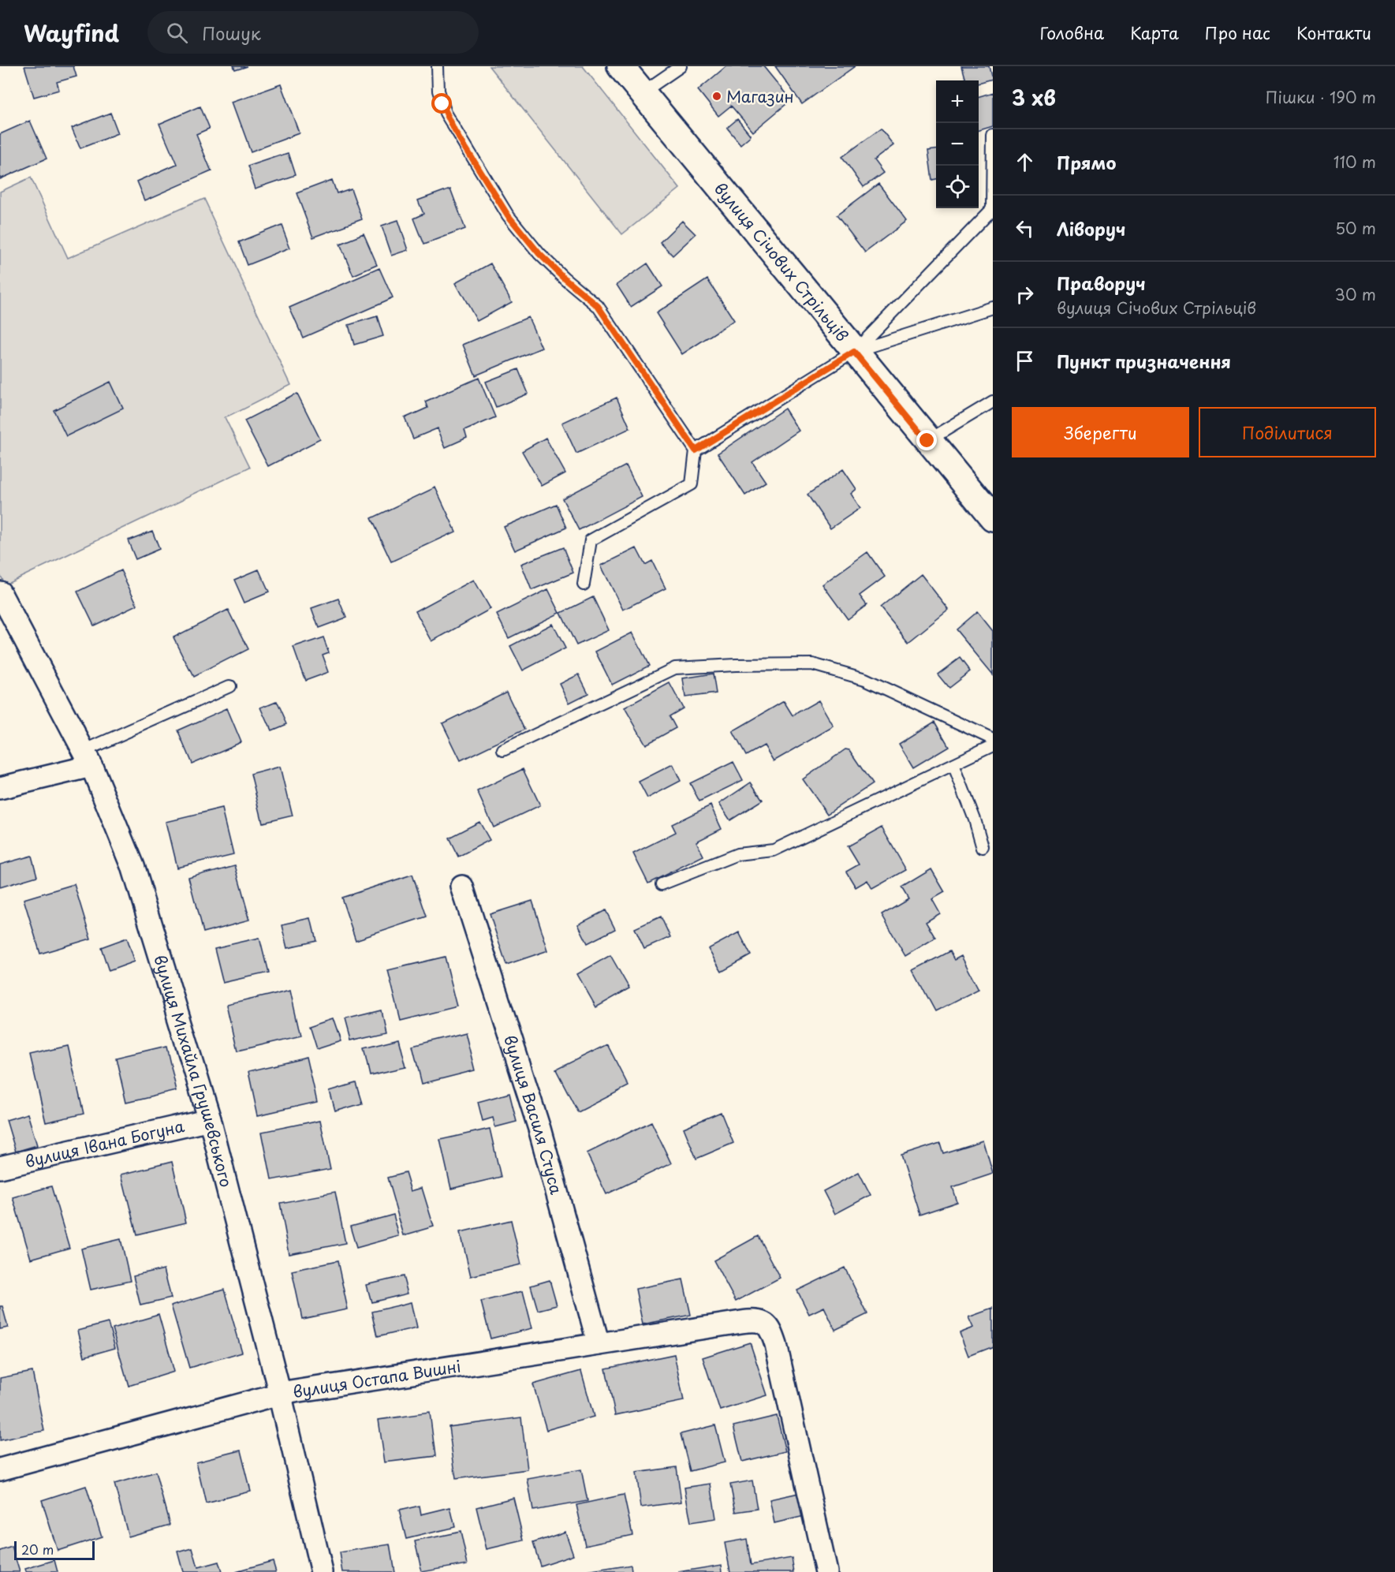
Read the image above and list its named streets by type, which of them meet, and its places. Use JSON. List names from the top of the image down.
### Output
{
  "streets": {
    "street": [
      "вулиця Січових Стрільців",
      "вулиця Михайла Грушевського",
      "вулиця Василя Стуса",
      "вулиця Івана Богуна",
      "вулиця Остапа Вишні"
    ]
  },
  "crossings": [
    ["вулиця Михайла Грушевського", "вулиця Івана Богуна"],
    ["вулиця Михайла Грушевського", "вулиця Остапа Вишні"],
    ["вулиця Василя Стуса", "вулиця Остапа Вишні"]
  ],
  "places": ["Магазин"],
  "scale_bar": "20 m",
  "page": {
    "header": "Wayfind",
    "search": "Пошук",
    "nav": [
      "Головна",
      "Карта",
      "Про нас",
      "Контакти"
    ],
    "heading": ["3 хв", "Пішки · 190 m"],
    "map_buttons": ["+", "−"],
    "list": [
      ["Прямо", "110 m"],
      ["Ліворуч", "50 m"],
      ["Праворуч", "вулиця Січових Стрільців", "30 m"],
      "Пункт призначення"
    ],
    "buttons": ["Зберегти", "Поділитися"],
    "scale": "20 m"
  }
}
